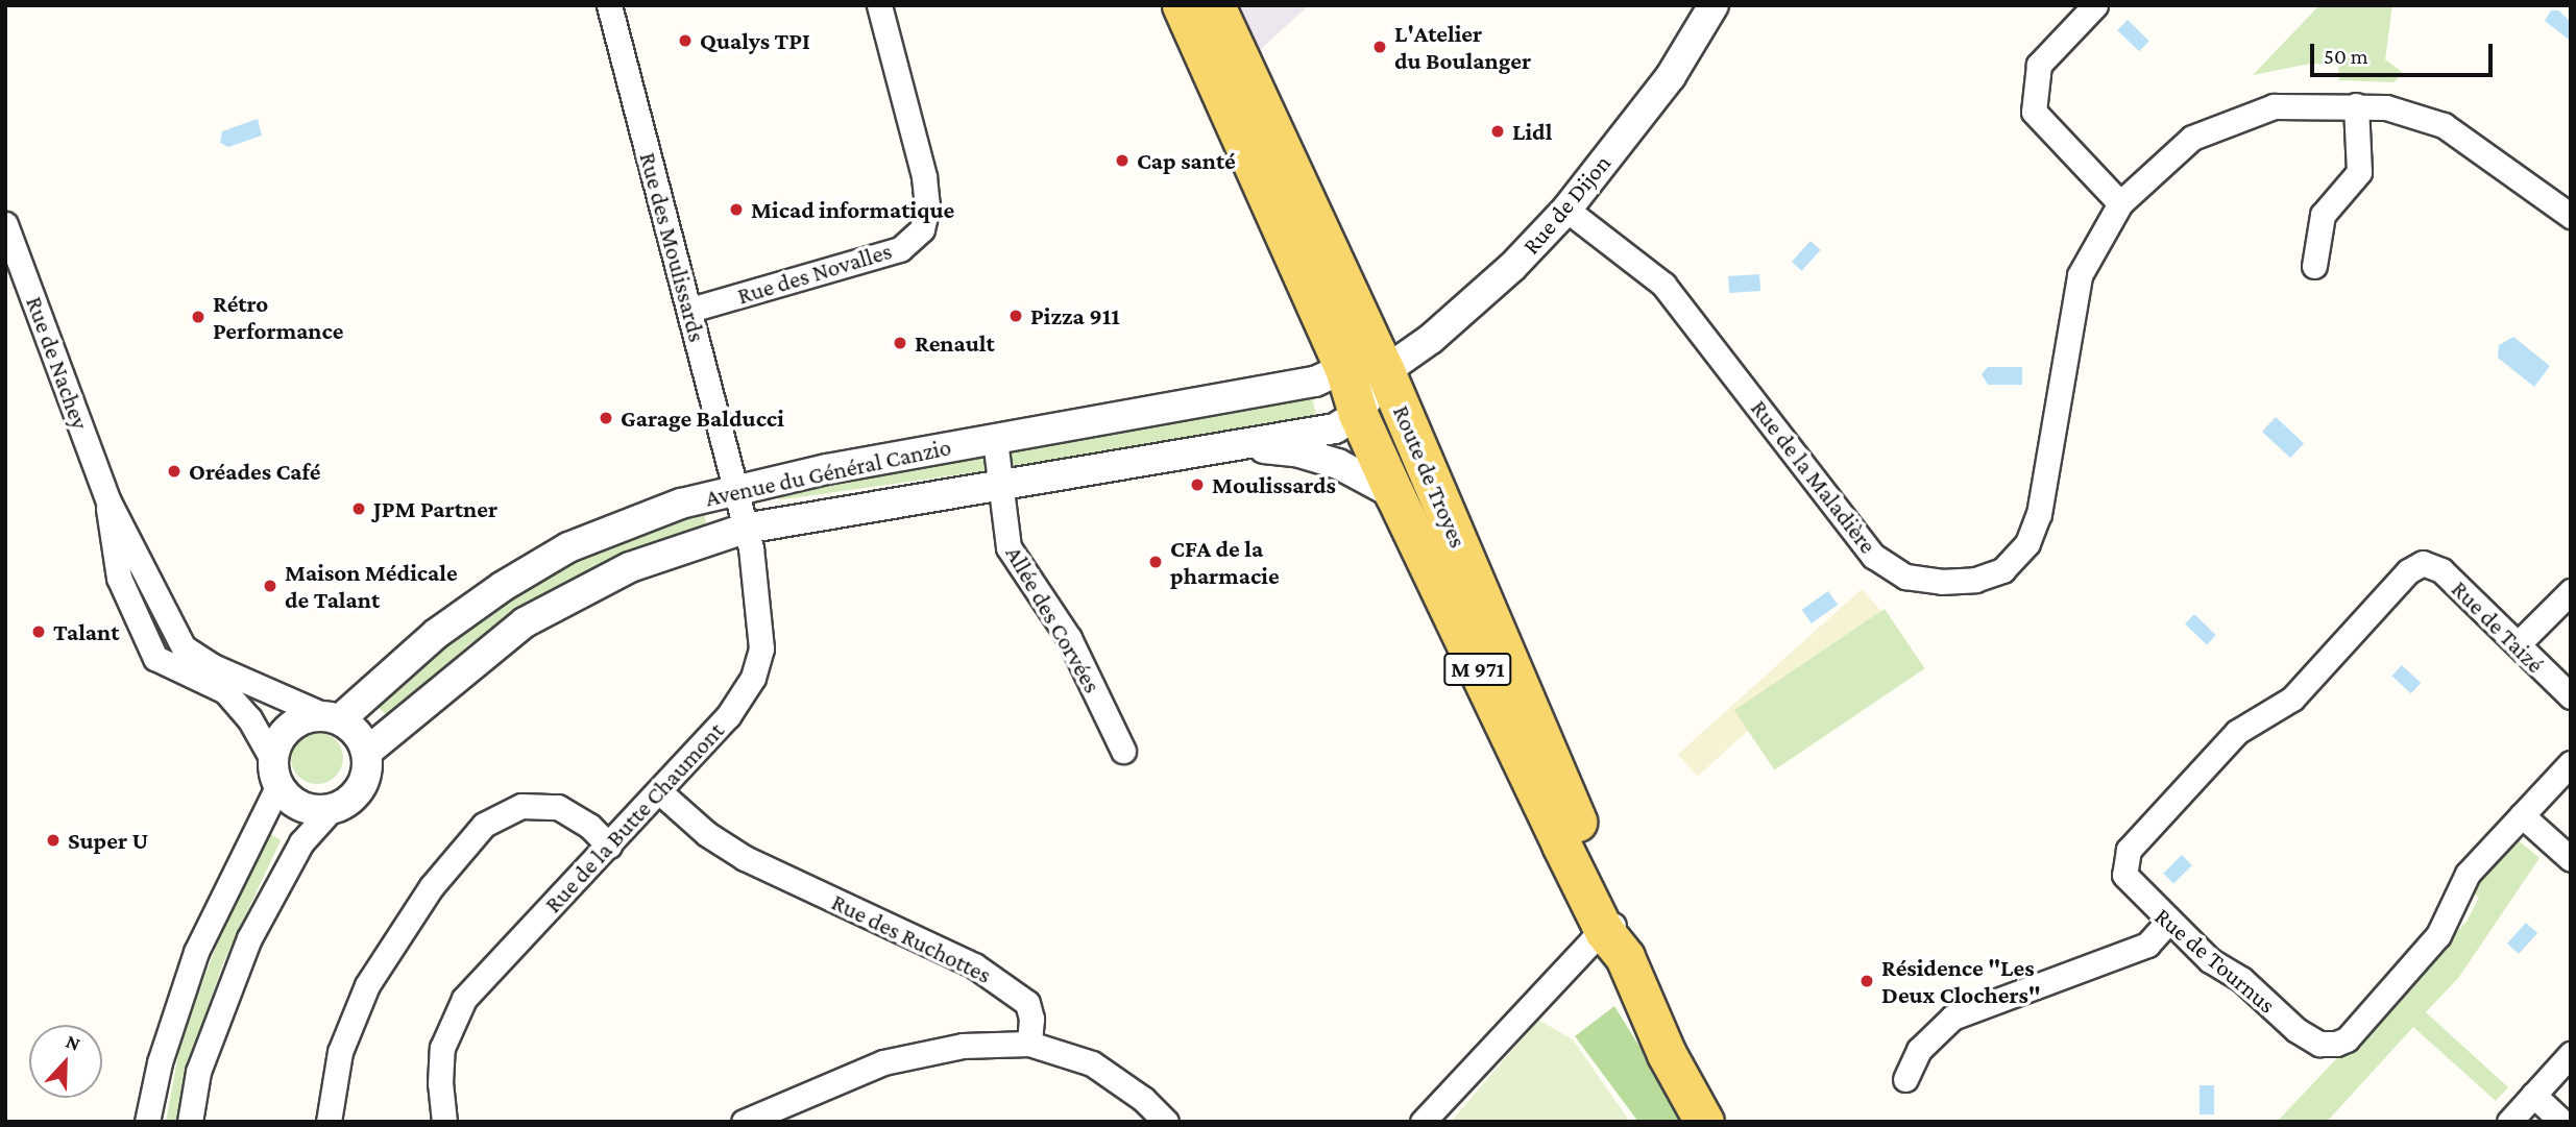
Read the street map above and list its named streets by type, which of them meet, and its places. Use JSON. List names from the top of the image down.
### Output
{
  "streets": {
    "main road": ["Route de Troyes", "M 971"],
    "street": [
      "Rue de Dijon",
      "Rue des Moulissards",
      "Rue des Novalles",
      "Rue de Nachey",
      "Avenue du Général Canzio",
      "Rue de la Maladière",
      "Allée des Corvées",
      "Rue de Taizé",
      "Rue de la Butte Chaumont",
      "Rue des Ruchottes",
      "Rue de Tournus"
    ]
  },
  "crossings": [
    ["Rue de Dijon", "Avenue du Général Canzio"],
    ["Rue de Dijon", "Route de Troyes"],
    ["Rue de Dijon", "Rue de la Maladière"],
    ["Rue de Dijon", "M 971"],
    ["Rue des Moulissards", "Rue des Novalles"],
    ["Rue des Moulissards", "Avenue du Général Canzio"],
    ["Rue des Moulissards", "Rue de la Butte Chaumont"],
    ["Rue de Nachey", "Avenue du Général Canzio"],
    ["Avenue du Général Canzio", "Route de Troyes"],
    ["Avenue du Général Canzio", "Allée des Corvées"],
    ["Avenue du Général Canzio", "M 971"],
    ["Avenue du Général Canzio", "Rue de la Butte Chaumont"],
    ["Route de Troyes", "M 971"],
    ["Rue de Taizé", "Rue de Tournus"],
    ["Rue de la Butte Chaumont", "Rue des Ruchottes"]
  ],
  "places": [
    "Qualys TPI",
    "L'Atelier du Boulanger",
    "Lidl",
    "Cap santé",
    "Micad informatique",
    "Pizza 911",
    "Rétro Performance",
    "Renault",
    "Garage Balducci",
    "Oréades Café",
    "Moulissards",
    "JPM Partner",
    "CFA de la pharmacie",
    "Maison Médicale de Talant",
    "Talant",
    "Super U",
    "Résidence \"Les Deux Clochers\""
  ],
  "scale_bar": "50 m",
  "north": "top"
}
